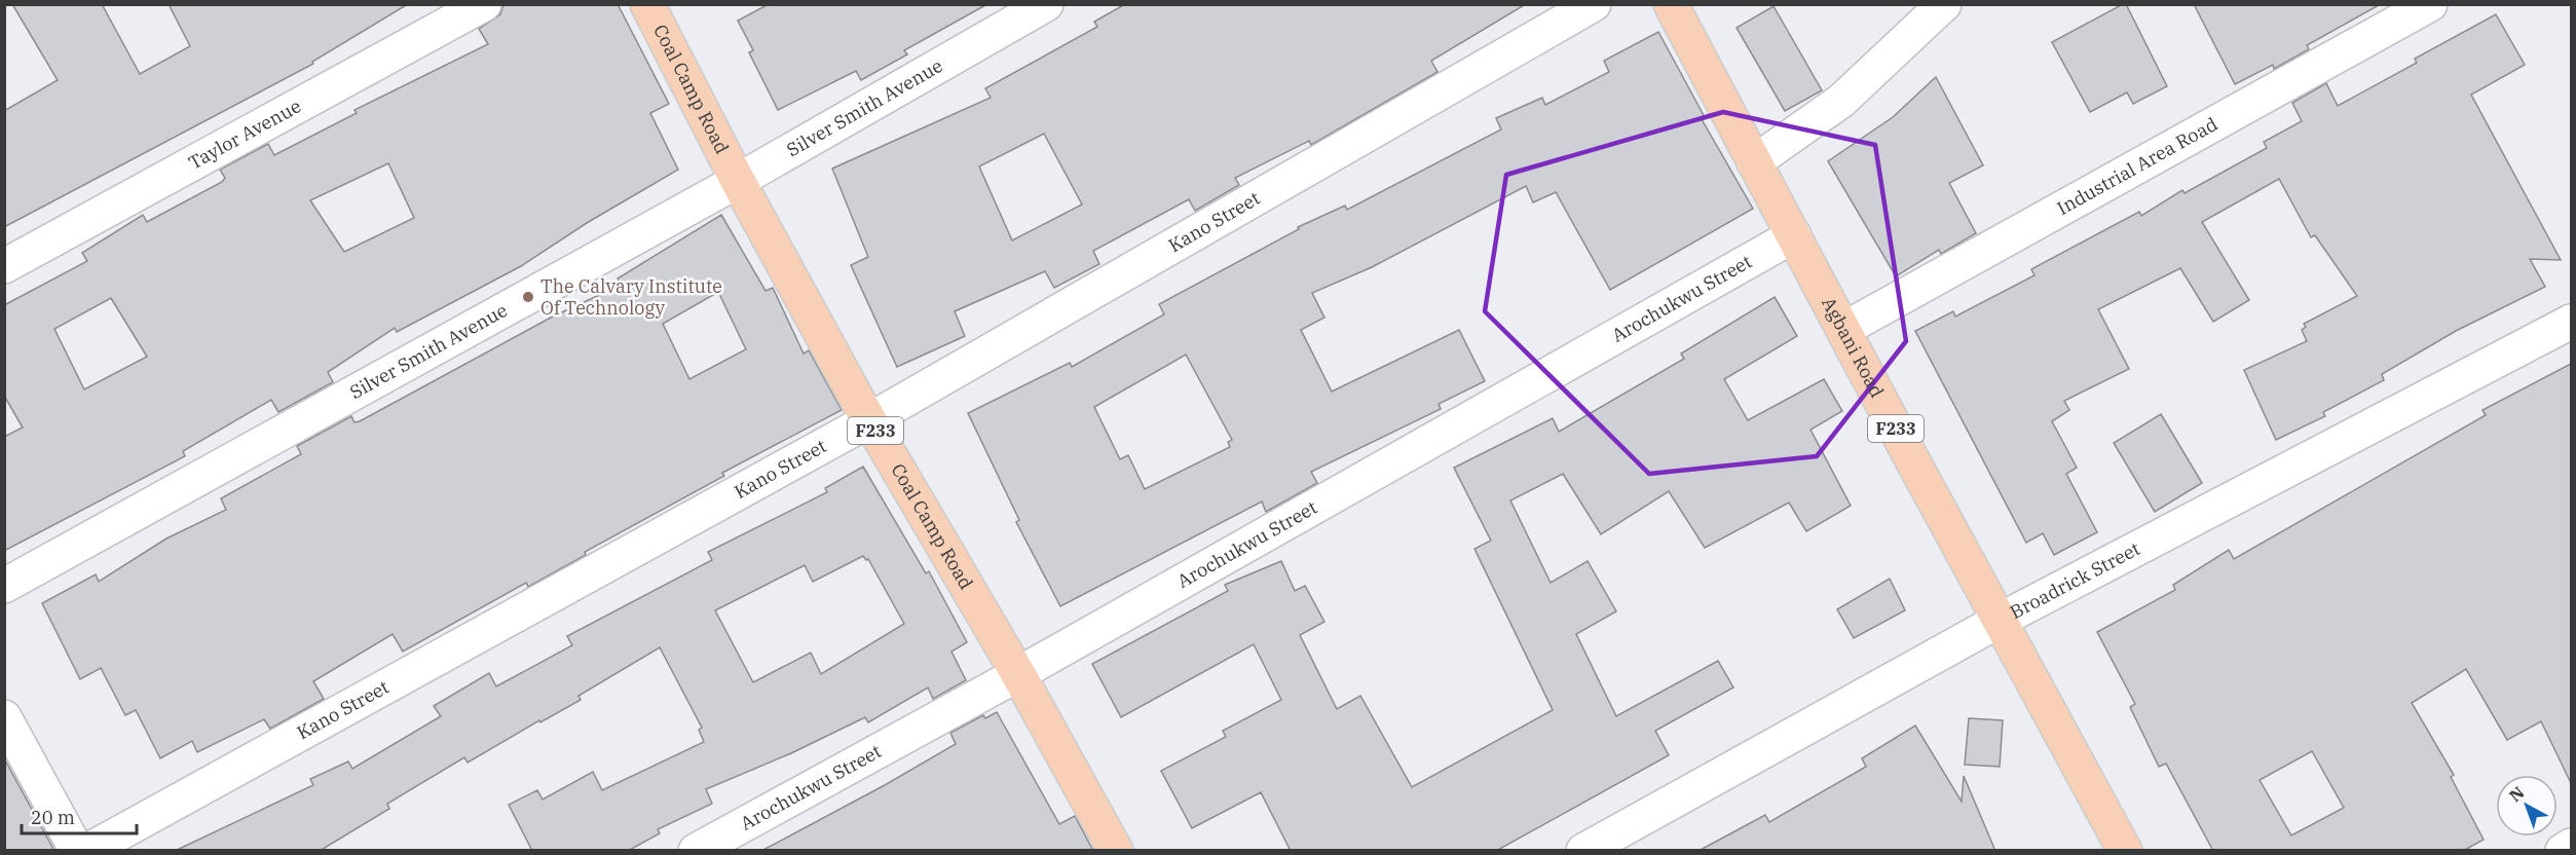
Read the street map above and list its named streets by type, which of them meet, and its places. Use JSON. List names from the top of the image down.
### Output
{
  "streets": {
    "main road": ["Coal Camp Road", "Agbani Road", "F233"],
    "street": [
      "Silver Smith Avenue",
      "Taylor Avenue",
      "Industrial Area Road",
      "Kano Street",
      "Arochukwu Street",
      "Broadrick Street"
    ]
  },
  "crossings": [
    ["Coal Camp Road", "Silver Smith Avenue"],
    ["Coal Camp Road", "Kano Street"],
    ["Coal Camp Road", "Arochukwu Street"],
    ["Industrial Area Road", "Agbani Road"],
    ["Arochukwu Street", "Agbani Road"],
    ["Agbani Road", "Broadrick Street"]
  ],
  "places": ["The Calvary Institute Of Technology"],
  "scale_bar": "20 m",
  "north": "top left"
}
